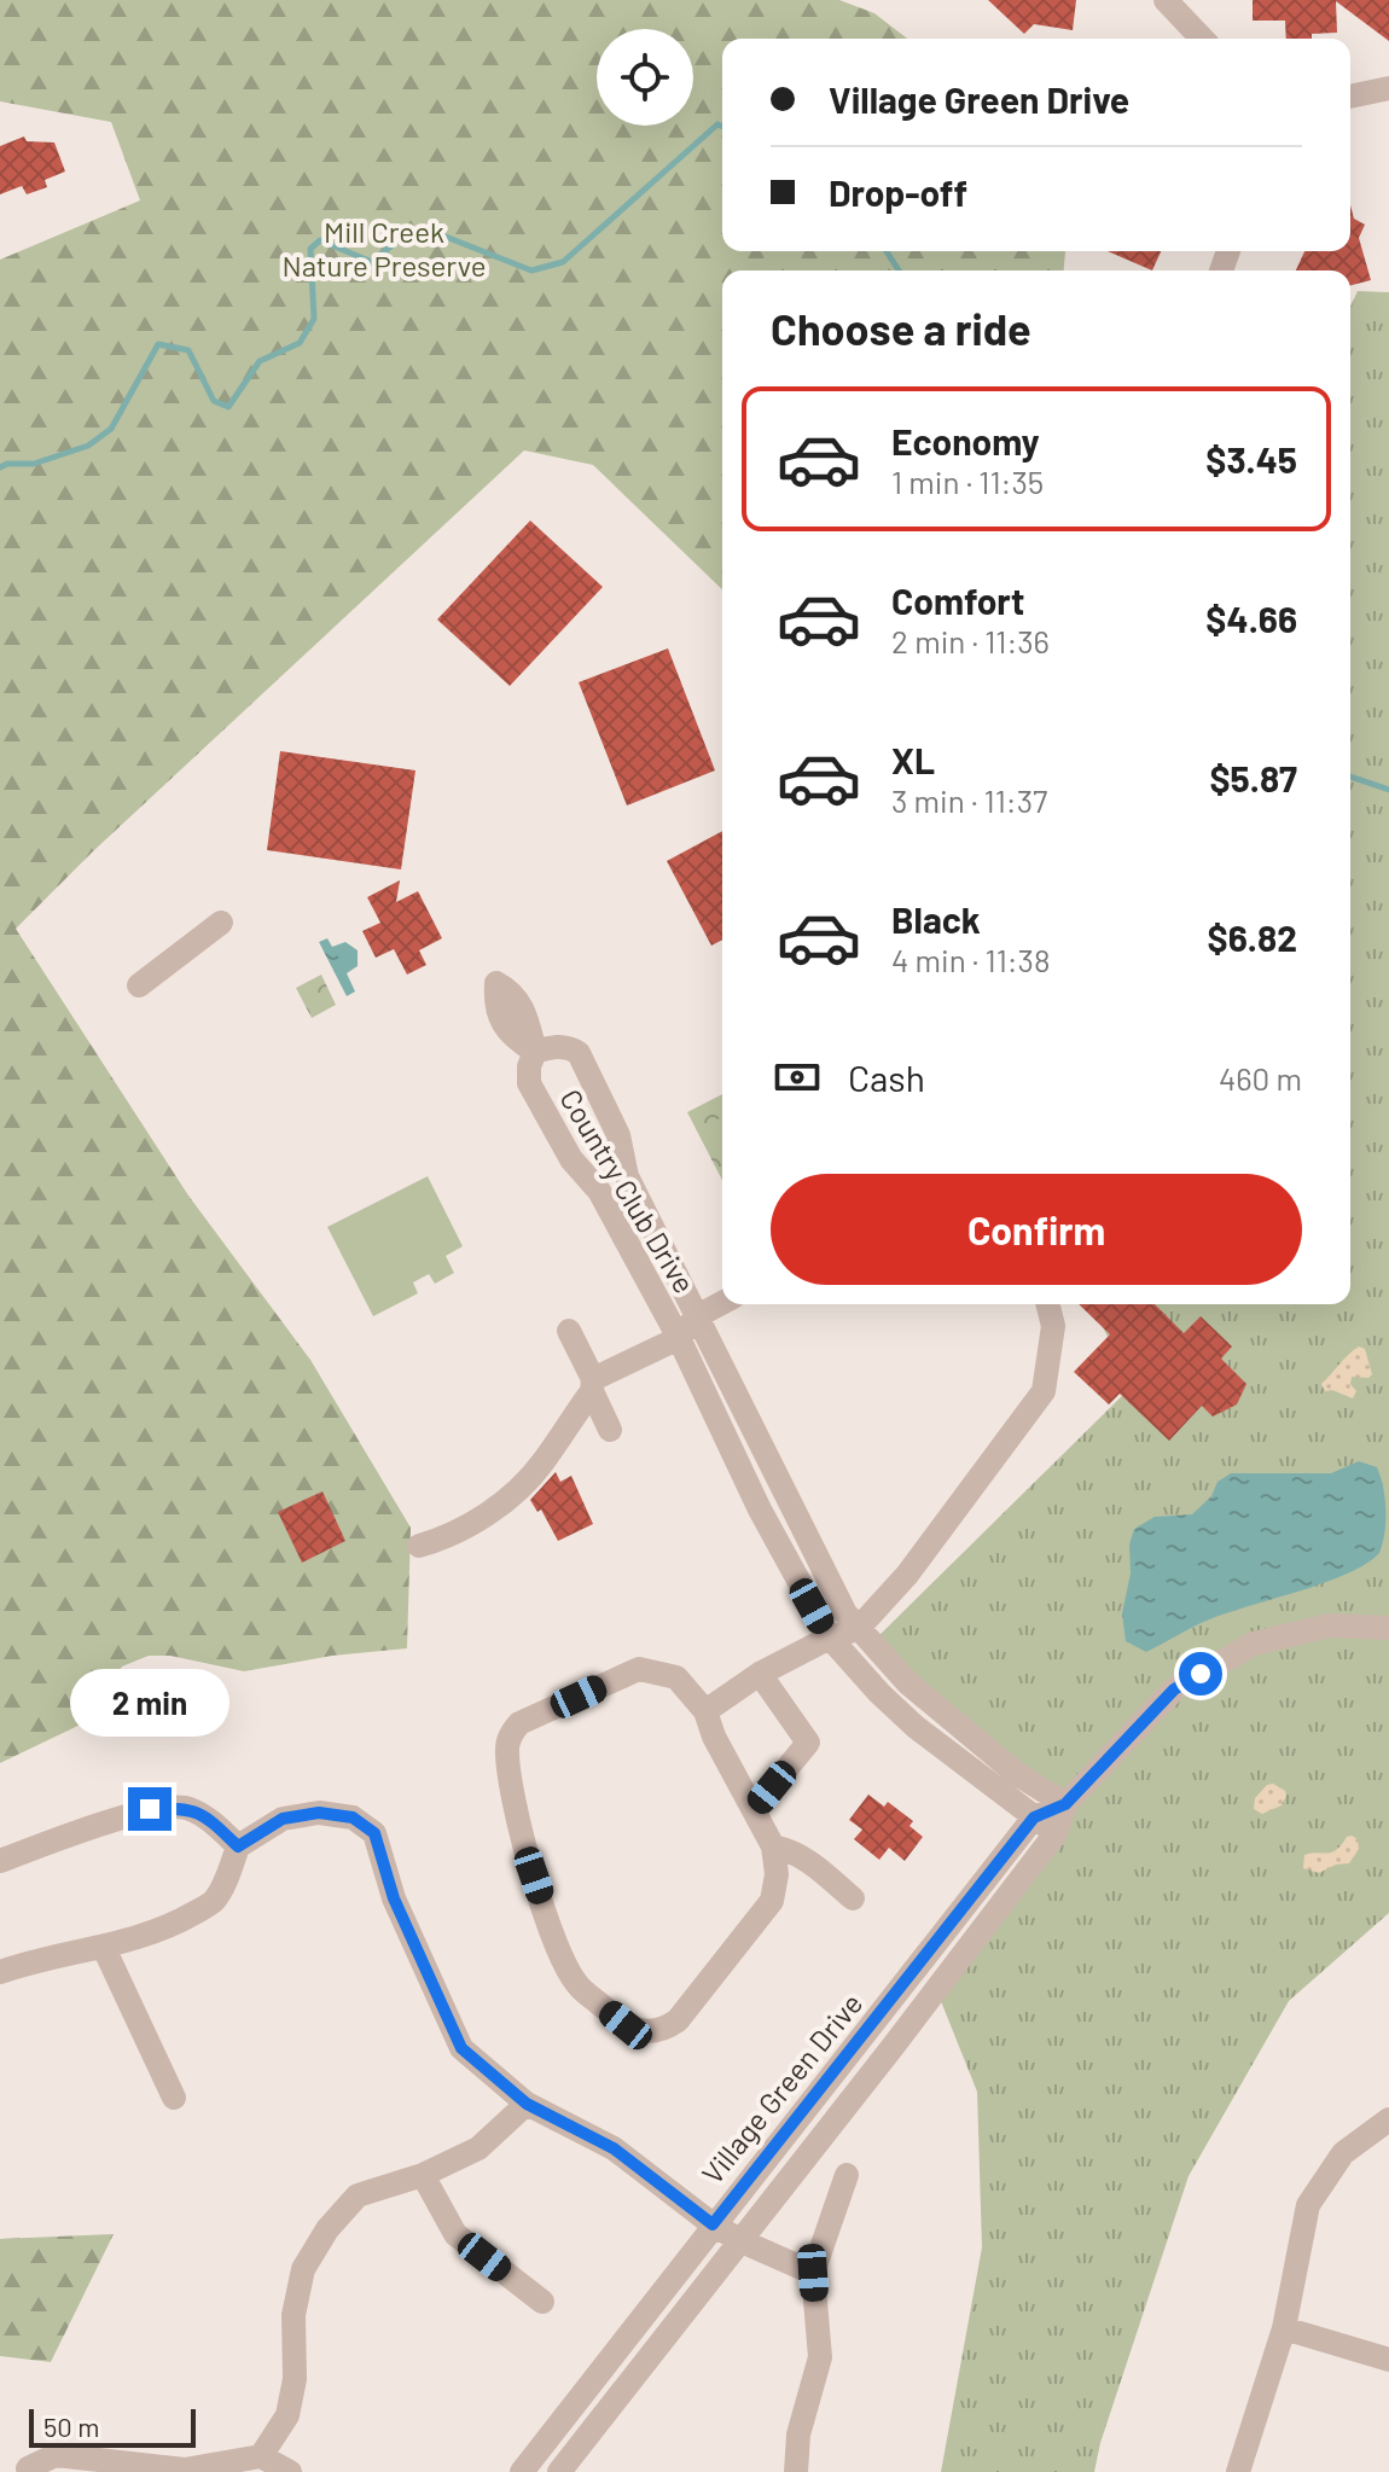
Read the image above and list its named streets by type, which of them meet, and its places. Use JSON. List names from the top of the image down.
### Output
{
  "streets": {
    "street": ["Country Club Drive", "Village Green Drive"]
  },
  "crossings": [
    ["Country Club Drive", "Village Green Drive"]
  ],
  "parks": ["Mill Creek Nature Preserve"],
  "scale_bar": "50 m",
  "page": {
    "banner": ["Village Green Drive", "Drop-off"],
    "heading": "Choose a ride",
    "list": [
      {
        "name": "Economy",
        "note": "1 min · 11:35",
        "value": "$3.45"
      },
      {
        "name": "Comfort",
        "note": "2 min · 11:36",
        "value": "$4.66"
      },
      {
        "name": "XL",
        "note": "3 min · 11:37",
        "value": "$5.87"
      },
      {
        "name": "Black",
        "note": "4 min · 11:38",
        "value": "$6.82"
      }
    ],
    "pay": ["Cash", "460 m"],
    "buttons": "Confirm",
    "bubble": "2 min",
    "scale": "50 m"
  }
}
